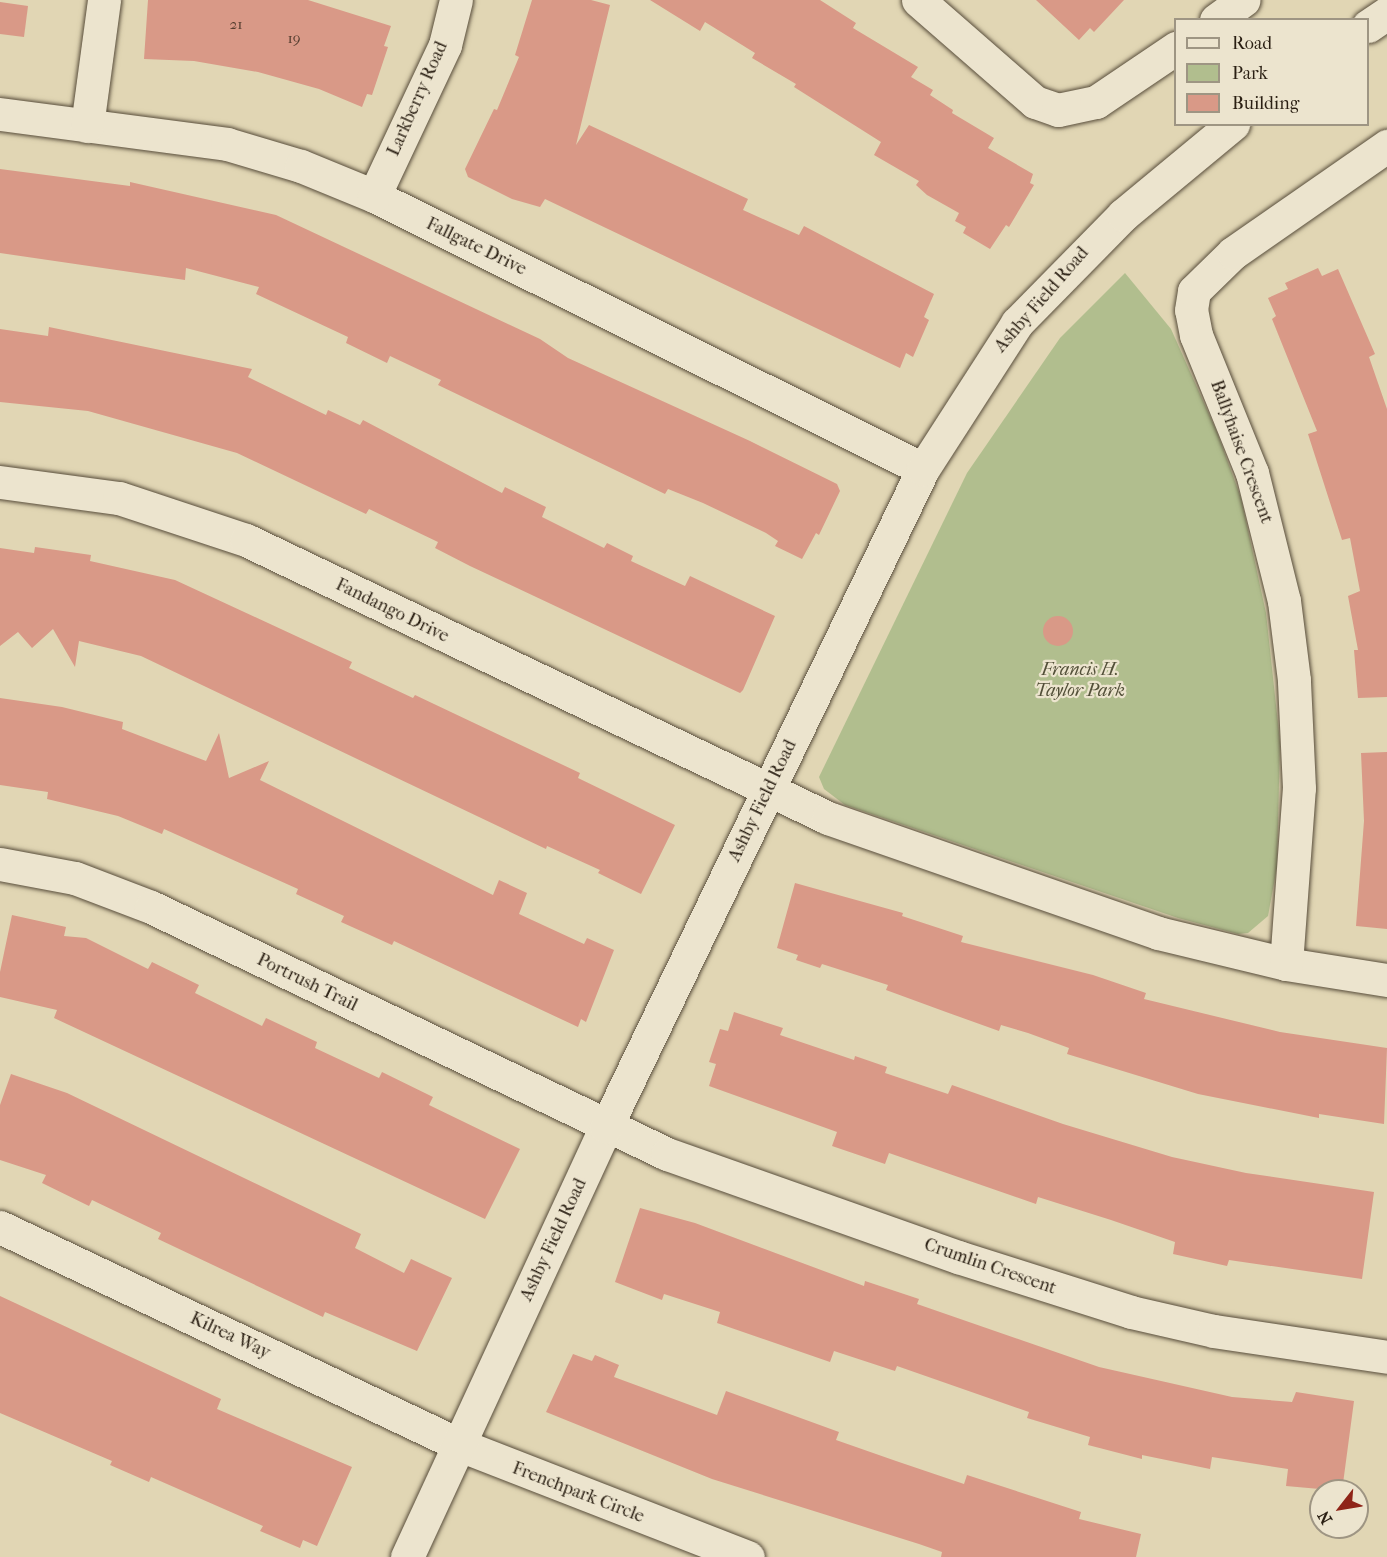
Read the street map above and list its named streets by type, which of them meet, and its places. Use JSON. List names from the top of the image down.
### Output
{
  "streets": {
    "street": [
      "Larkberry Road",
      "Fallgate Drive",
      "Ashby Field Road",
      "Ballyhaise Crescent",
      "Fandango Drive",
      "Portrush Trail",
      "Crumlin Crescent",
      "Kilrea Way",
      "Frenchpark Circle"
    ]
  },
  "crossings": [
    ["Larkberry Road", "Fallgate Drive"],
    ["Fallgate Drive", "Ashby Field Road"],
    ["Ashby Field Road", "Fandango Drive"],
    ["Ashby Field Road", "Portrush Trail"],
    ["Ashby Field Road", "Crumlin Crescent"],
    ["Ashby Field Road", "Kilrea Way"],
    ["Ashby Field Road", "Frenchpark Circle"],
    ["Portrush Trail", "Crumlin Crescent"],
    ["Kilrea Way", "Frenchpark Circle"]
  ],
  "parks": ["Francis H. Taylor Park"],
  "house_numbers": ["21", "19"],
  "legend": ["Road", "Park", "Building"],
  "north": "bottom left"
}
